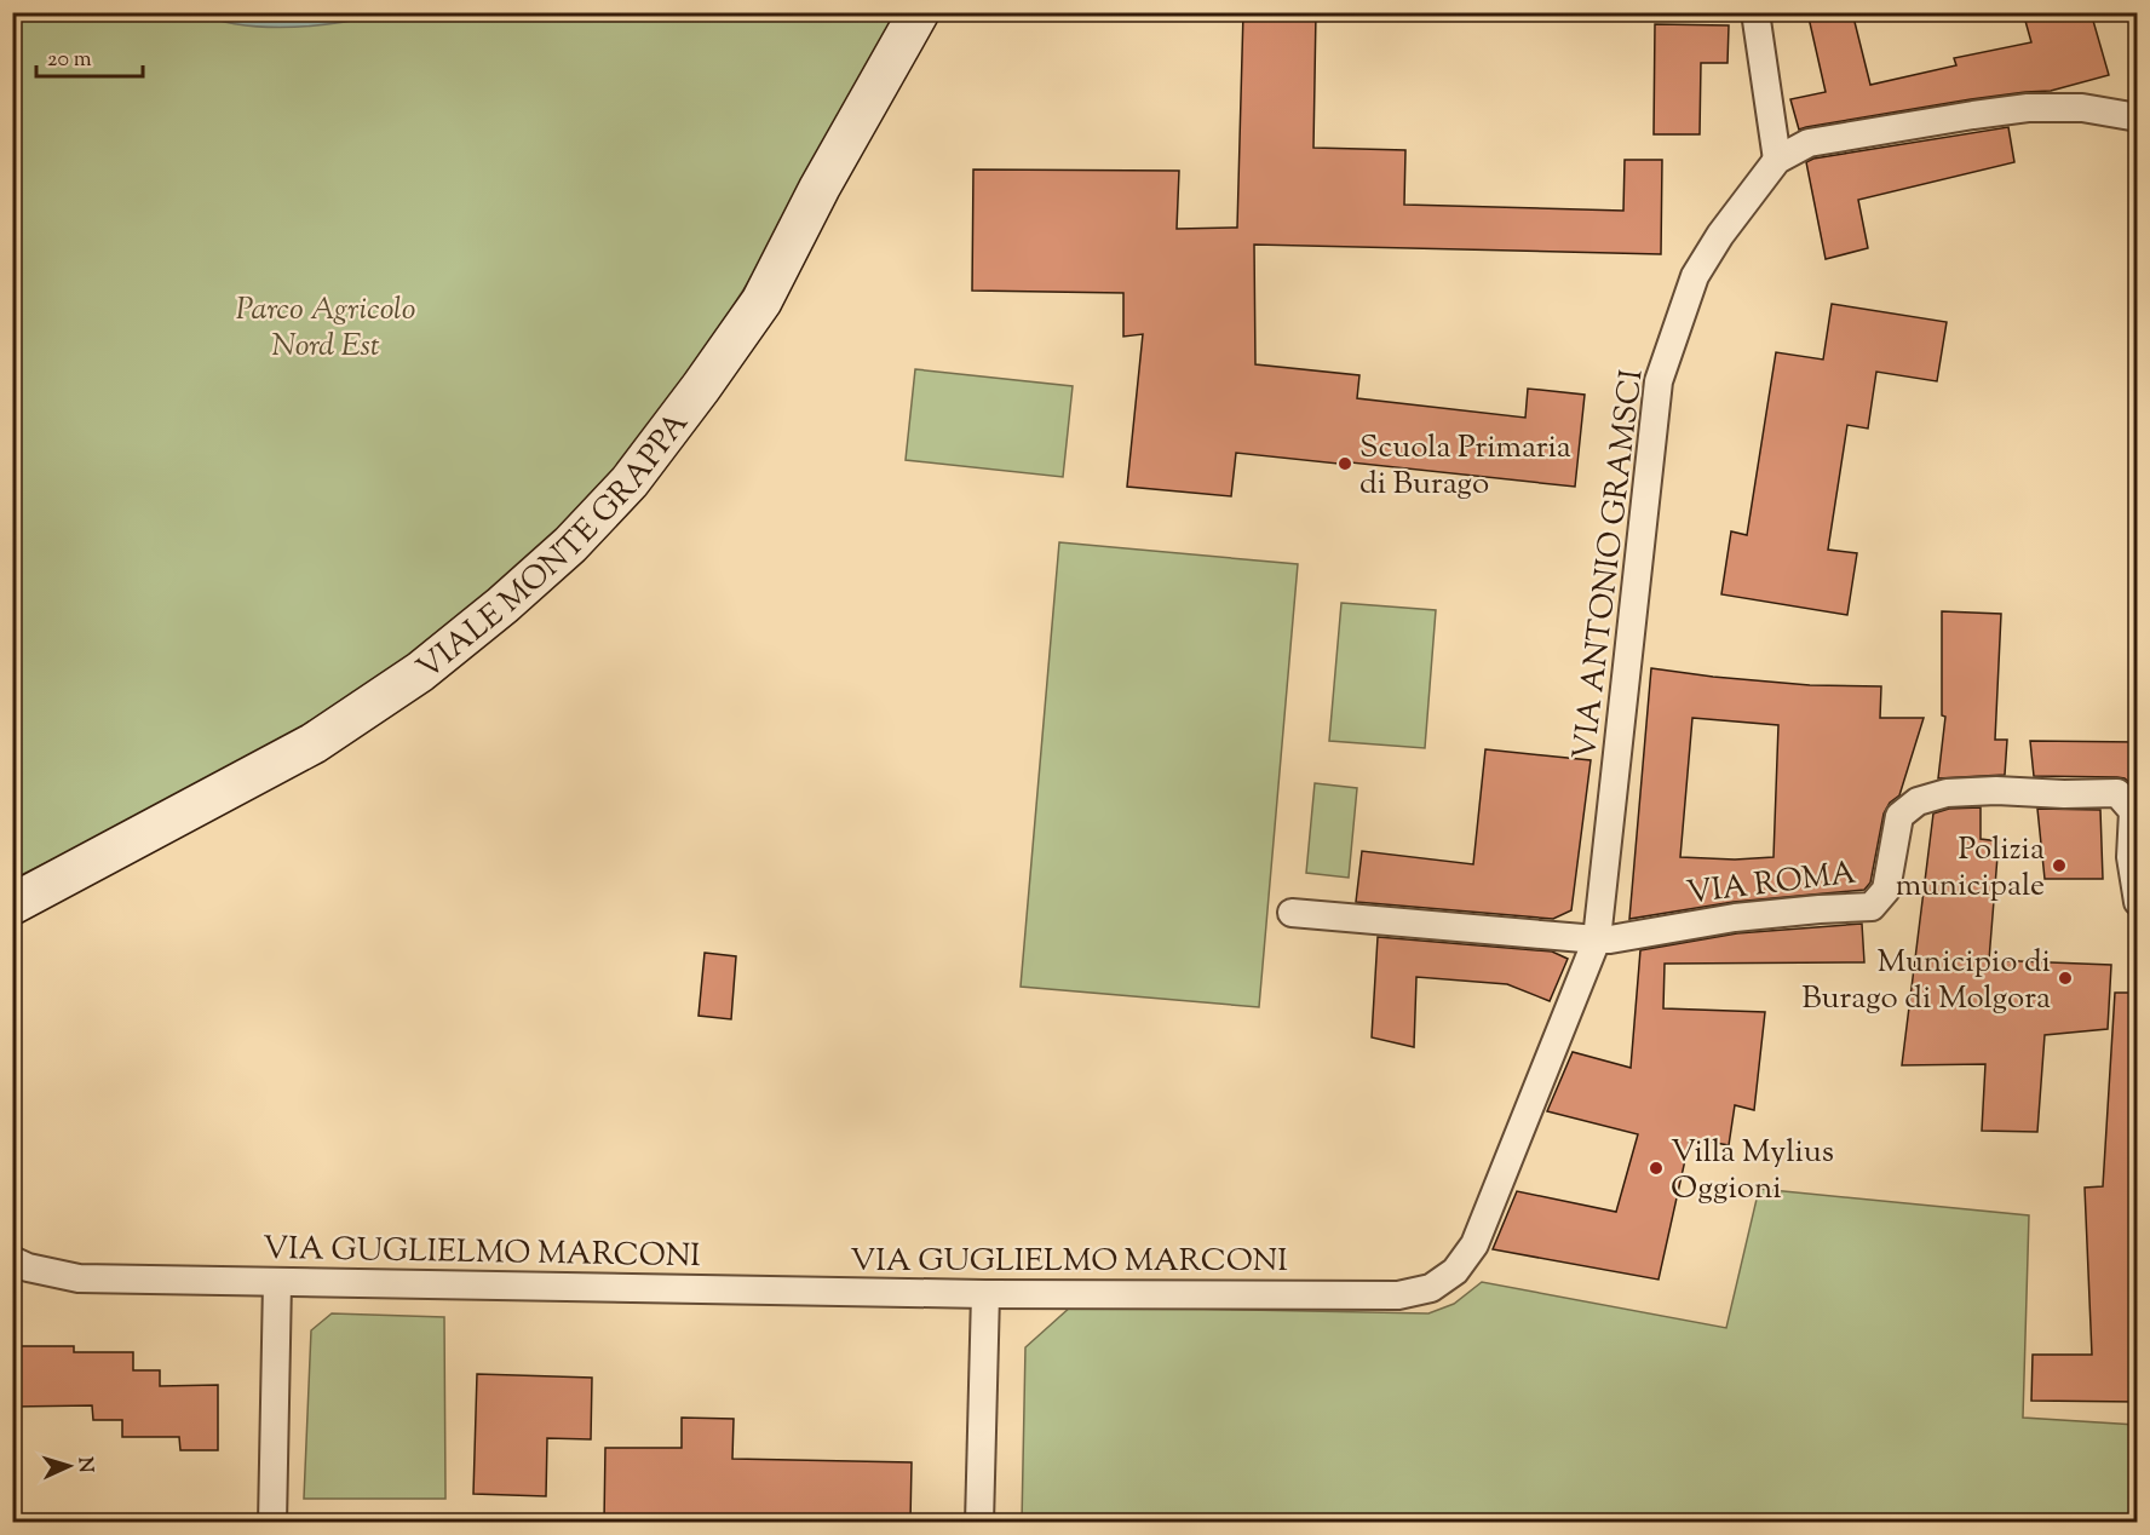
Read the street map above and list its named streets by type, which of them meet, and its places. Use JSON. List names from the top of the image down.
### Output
{
  "streets": {
    "street": [
      "VIALE MONTE GRAPPA",
      "VIA ANTONIO GRAMSCI",
      "VIA ROMA",
      "VIA GUGLIELMO MARCONI"
    ]
  },
  "crossings": [
    ["VIA ANTONIO GRAMSCI", "VIA ROMA"],
    ["VIA ANTONIO GRAMSCI", "VIA GUGLIELMO MARCONI"],
    ["VIA ROMA", "VIA GUGLIELMO MARCONI"]
  ],
  "parks": ["Parco Agricolo Nord Est"],
  "places": [
    "Scuola Primaria di Burago",
    "Polizia municipale",
    "Municipio di Burago di Molgora",
    "Villa Mylius Oggioni"
  ],
  "scale_bar": "20 m",
  "north": "right"
}
